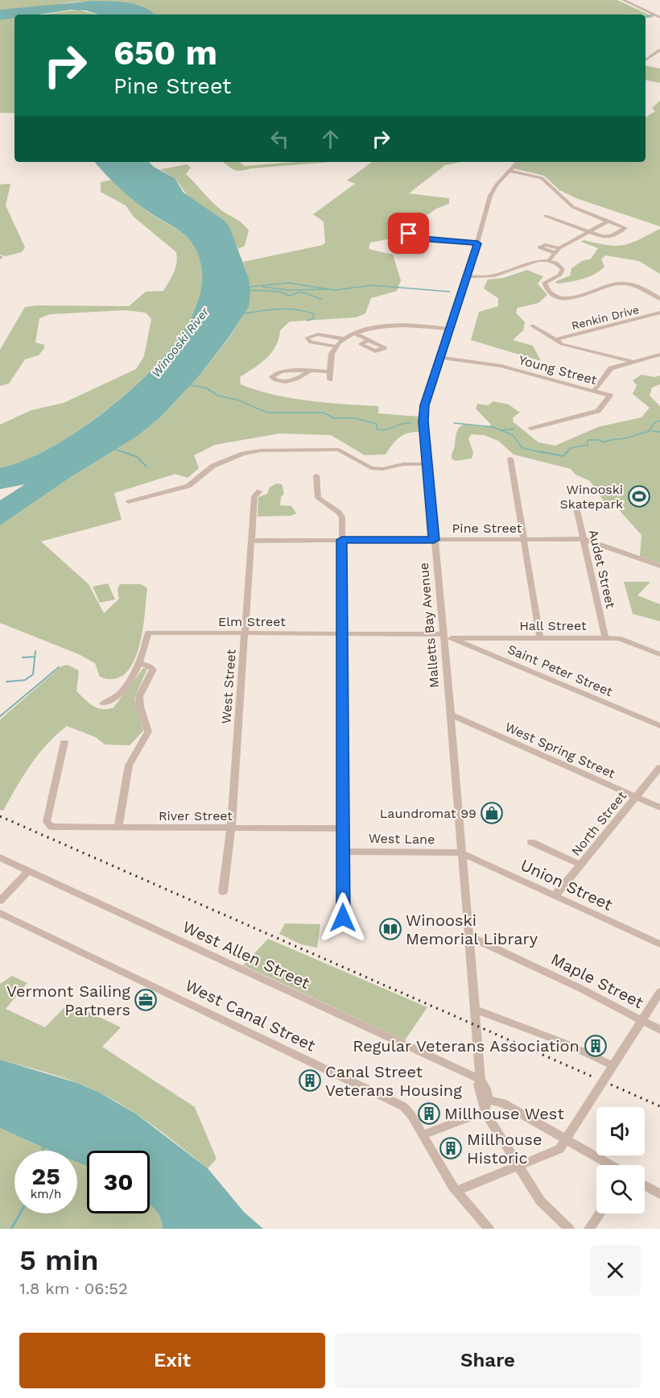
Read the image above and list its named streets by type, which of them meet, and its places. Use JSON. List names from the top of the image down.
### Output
{
  "streets": {
    "street": [
      "Renkin Drive",
      "Young Street",
      "Pine Street",
      "Audet Street",
      "Elm Street",
      "Malletts Bay Avenue",
      "Hall Street",
      "Saint Peter Street",
      "West Street",
      "West Spring Street",
      "River Street",
      "North Street",
      "West Lane",
      "Union Street",
      "West Allen Street",
      "Maple Street",
      "West Canal Street"
    ]
  },
  "crossings": [
    ["Young Street", "Malletts Bay Avenue"],
    ["Pine Street", "Audet Street"],
    ["Pine Street", "Malletts Bay Avenue"],
    ["Pine Street", "West Street"],
    ["Audet Street", "Hall Street"],
    ["Elm Street", "Malletts Bay Avenue"],
    ["Elm Street", "Hall Street"],
    ["Elm Street", "Saint Peter Street"],
    ["Elm Street", "West Street"],
    ["Malletts Bay Avenue", "Hall Street"],
    ["Malletts Bay Avenue", "Saint Peter Street"],
    ["Malletts Bay Avenue", "West Spring Street"],
    ["Malletts Bay Avenue", "West Lane"],
    ["Malletts Bay Avenue", "Union Street"],
    ["Malletts Bay Avenue", "West Allen Street"],
    ["Malletts Bay Avenue", "Maple Street"],
    ["Hall Street", "Saint Peter Street"],
    ["West Street", "River Street"],
    ["West Spring Street", "North Street"],
    ["North Street", "Union Street"],
    ["West Lane", "Union Street"]
  ],
  "water": ["Winooski River"],
  "places": {
    "sports": ["Winooski Skatepark"],
    "shop": ["Laundromat 99"],
    "library": ["Winooski Memorial Library"],
    "office": ["Vermont Sailing Partners"],
    "building": [
      "Regular Veterans Association",
      "Canal Street Veterans Housing",
      "Millhouse West",
      "Millhouse Historic"
    ]
  },
  "page": {
    "turn": ["650 m", "Pine Street"],
    "speed": "25 km/h",
    "limit": "30",
    "heading": ["5 min", "1.8 km · 06:52"],
    "buttons": ["Exit", "Share"]
  }
}
